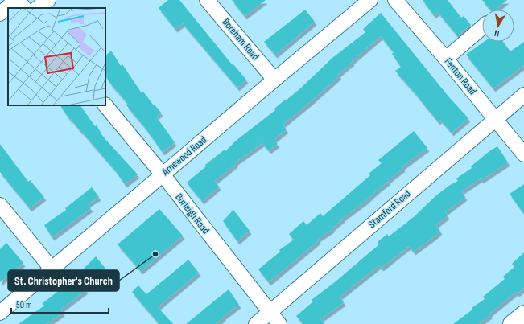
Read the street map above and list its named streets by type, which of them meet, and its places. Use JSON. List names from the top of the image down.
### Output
{
  "streets": {
    "street": [
      "Boreham Road",
      "Fenton Road",
      "Arnewood Road",
      "Stamford Road",
      "Burleigh Road"
    ]
  },
  "crossings": [
    ["Boreham Road", "Arnewood Road"],
    ["Fenton Road", "Stamford Road"],
    ["Arnewood Road", "Burleigh Road"],
    ["Stamford Road", "Burleigh Road"]
  ],
  "places": ["St. Christopher's Church"],
  "scale_bar": "50 m",
  "north": "bottom"
}
